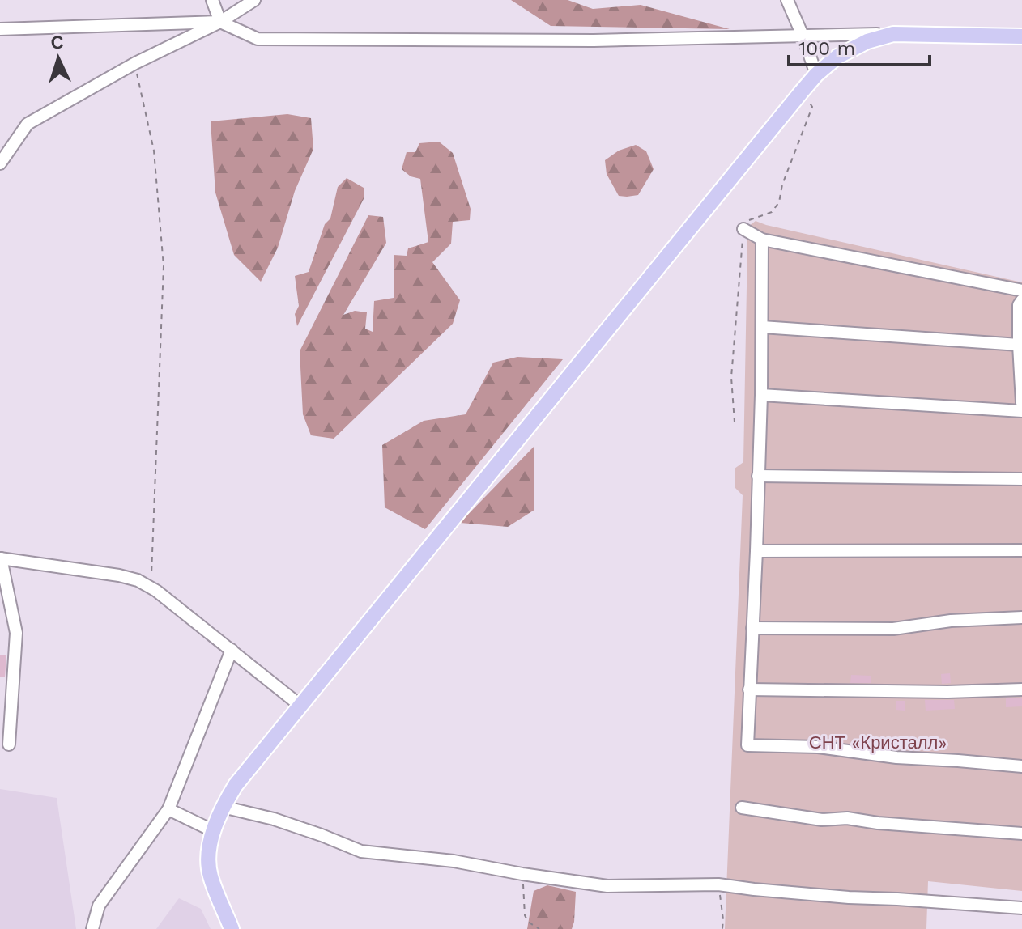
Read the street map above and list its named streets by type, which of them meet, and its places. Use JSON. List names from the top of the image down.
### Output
{
  "parks": ["СНТ «Кристалл»"],
  "scale_bar": "100 m",
  "north": "top"
}
